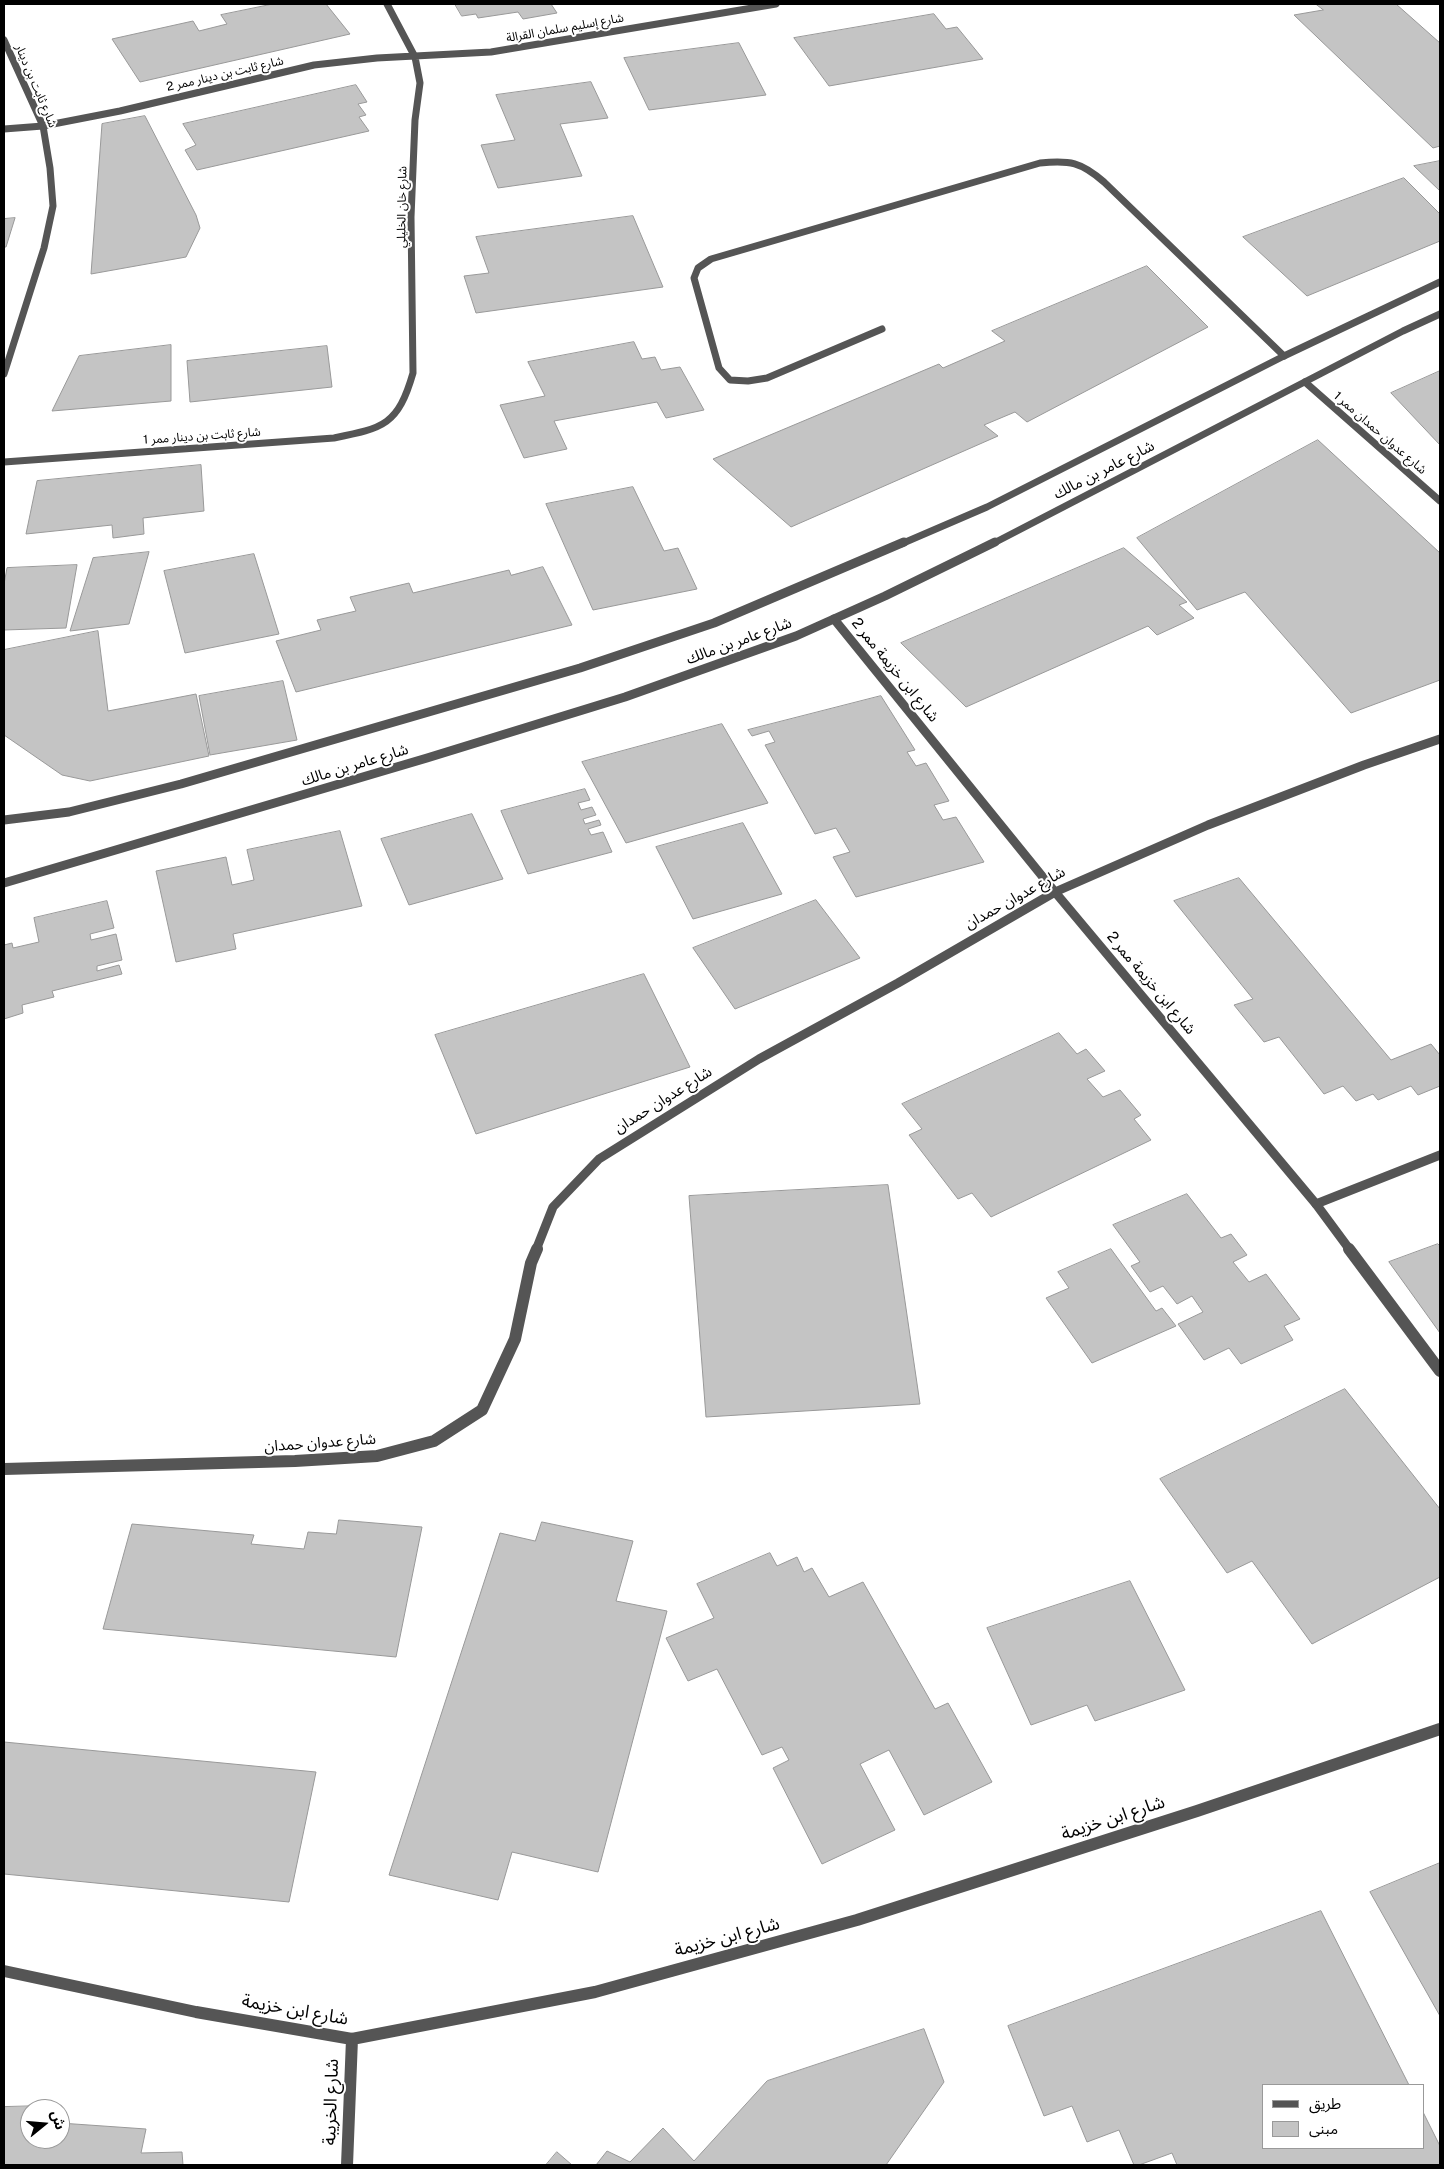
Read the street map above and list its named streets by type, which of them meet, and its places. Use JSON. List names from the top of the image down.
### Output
{
  "streets": {
    "street": [
      "شارع إسليم سلمان القرالة",
      "شارع ثابت بن دينار ممر 2",
      "شارع ثابت بن دينار",
      "شارع خان الخليلي",
      "شارع عدوان حمدان ممر 1",
      "شارع ثابت بن دينار ممر 1",
      "شارع عامر بن مالك",
      "شارع ابن خزيمة ممر 2",
      "شارع عدوان حمدان",
      "شارع ابن خزيمة",
      "شارع الخريبة"
    ]
  },
  "crossings": [
    ["شارع إسليم سلمان القرالة", "شارع ثابت بن دينار ممر 2"],
    ["شارع إسليم سلمان القرالة", "شارع خان الخليلي"],
    ["شارع ثابت بن دينار ممر 2", "شارع ثابت بن دينار"],
    ["شارع ثابت بن دينار ممر 2", "شارع خان الخليلي"],
    ["شارع خان الخليلي", "شارع ثابت بن دينار ممر 1"],
    ["شارع عدوان حمدان ممر 1", "شارع عامر بن مالك"],
    ["شارع عامر بن مالك", "شارع ابن خزيمة ممر 2"],
    ["شارع ابن خزيمة ممر 2", "شارع عدوان حمدان"],
    ["شارع ابن خزيمة", "شارع الخريبة"]
  ],
  "legend": ["طريق", "مبنى"],
  "north": "right"
}
